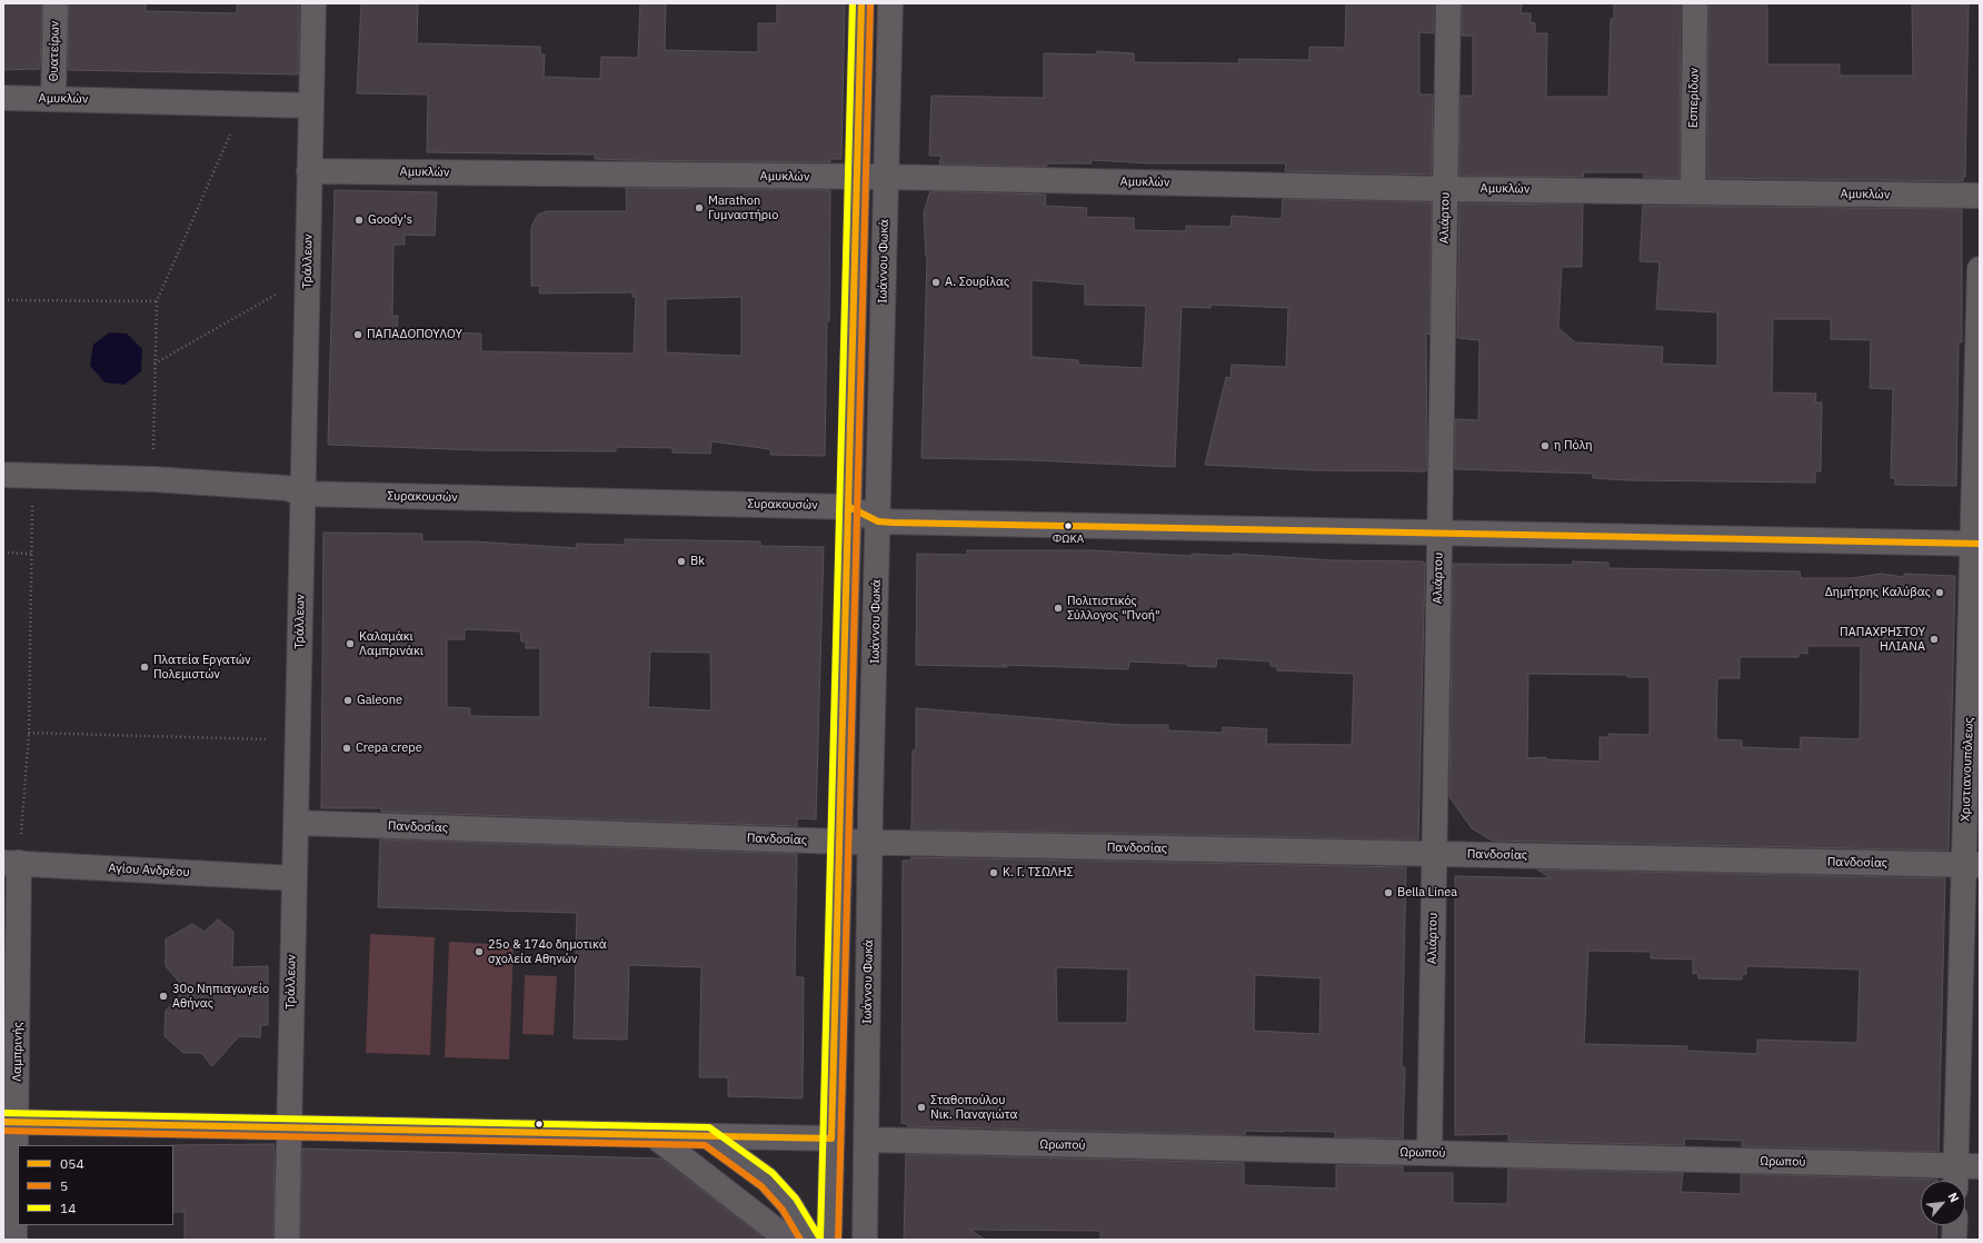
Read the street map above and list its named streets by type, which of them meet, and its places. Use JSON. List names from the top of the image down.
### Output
{
  "streets": {
    "street": [
      "Θυατείρων",
      "Εσπερίδων",
      "Αμυκλών",
      "Αλιάρτου",
      "Τράλλεων",
      "Ιωάννου Φωκά",
      "Συρακουσών",
      "Χριστιανουπόλεως",
      "Πανδοσίας",
      "Αγίου Ανδρέου",
      "Λαμπρινής",
      "Ωρωπού"
    ]
  },
  "crossings": [
    ["Θυατείρων", "Αμυκλών"],
    ["Εσπερίδων", "Αμυκλών"],
    ["Αμυκλών", "Αλιάρτου"],
    ["Αμυκλών", "Τράλλεων"],
    ["Αμυκλών", "Ιωάννου Φωκά"],
    ["Αλιάρτου", "Συρακουσών"],
    ["Αλιάρτου", "Πανδοσίας"],
    ["Αλιάρτου", "Ωρωπού"],
    ["Τράλλεων", "Συρακουσών"],
    ["Τράλλεων", "Πανδοσίας"],
    ["Τράλλεων", "Αγίου Ανδρέου"],
    ["Ιωάννου Φωκά", "Συρακουσών"],
    ["Ιωάννου Φωκά", "Πανδοσίας"],
    ["Ιωάννου Φωκά", "Ωρωπού"],
    ["Συρακουσών", "Χριστιανουπόλεως"],
    ["Χριστιανουπόλεως", "Πανδοσίας"],
    ["Χριστιανουπόλεως", "Ωρωπού"],
    ["Αγίου Ανδρέου", "Λαμπρινής"]
  ],
  "places": [
    "Marathon Γυμναστήριο",
    "Goody's",
    "Α. Σουρίλας",
    "ΠΑΠΑΔΟΠΟΥΛΟΥ",
    "η Πόλη",
    "ΦΩΚΑ",
    "Bk",
    "Δημήτρης Καλύβας",
    "Πολιτιστικός Σύλλογος \"Πνοή\"",
    "ΠΑΠΑΧΡΗΣΤΟΥ ΗΛΙΑΝΑ",
    "Καλαμάκι Λαμπρινάκι",
    "Πλατεία Εργατών Πολεμιστών",
    "Galeone",
    "Crepa crepe",
    "Κ. Γ. ΤΣΩΛΗΣ",
    "Bella Linea",
    "25ο & 174ο δημοτικά σχολεία Αθηνών",
    "30ο Νηπιαγωγείο Αθήνας",
    "Σταθοπούλου Νικ. Παναγιώτα"
  ],
  "lines": ["transit line 054", "transit line 5", "transit line 14"],
  "legend": ["054", "5", "14"],
  "north": "top right"
}
